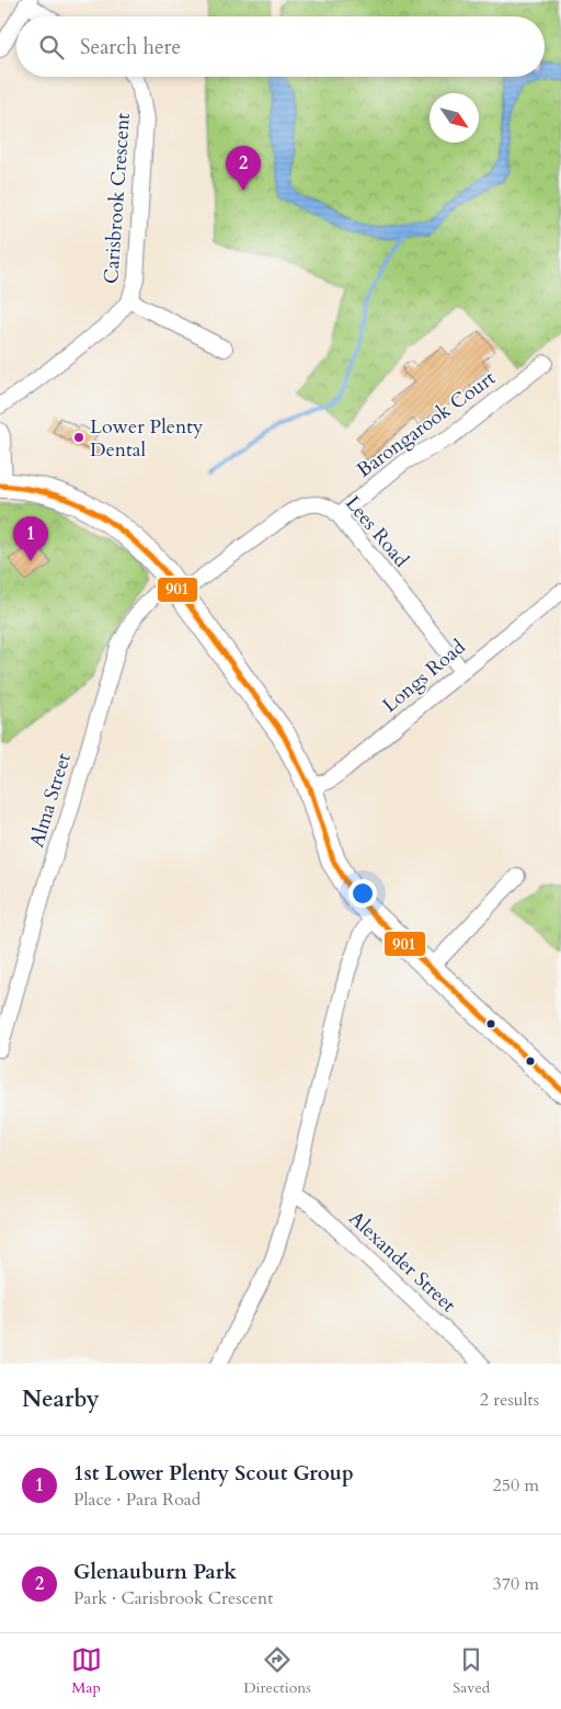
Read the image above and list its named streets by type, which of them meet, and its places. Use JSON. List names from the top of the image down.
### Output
{
  "streets": {
    "street": [
      "Carisbrook Crescent",
      "Barongarook Court",
      "Lees Road",
      "Longs Road",
      "Alma Street",
      "Alexander Street"
    ]
  },
  "crossings": [
    ["Barongarook Court", "Lees Road"],
    ["Lees Road", "Longs Road"],
    ["Lees Road", "Alma Street"]
  ],
  "places": ["Lower Plenty Dental"],
  "lines": ["transit line 901"],
  "north": "bottom right",
  "page": {
    "search": "Search here",
    "pins": ["2", "1"],
    "heading": ["Nearby", "2 results"],
    "list": [
      {
        "mark": "1",
        "name": "1st Lower Plenty Scout Group",
        "note": "Place · Para Road",
        "value": "250 m"
      },
      {
        "mark": "2",
        "name": "Glenauburn Park",
        "note": "Park · Carisbrook Crescent",
        "value": "370 m"
      }
    ],
    "nav": ["Map", "Directions", "Saved"]
  }
}
